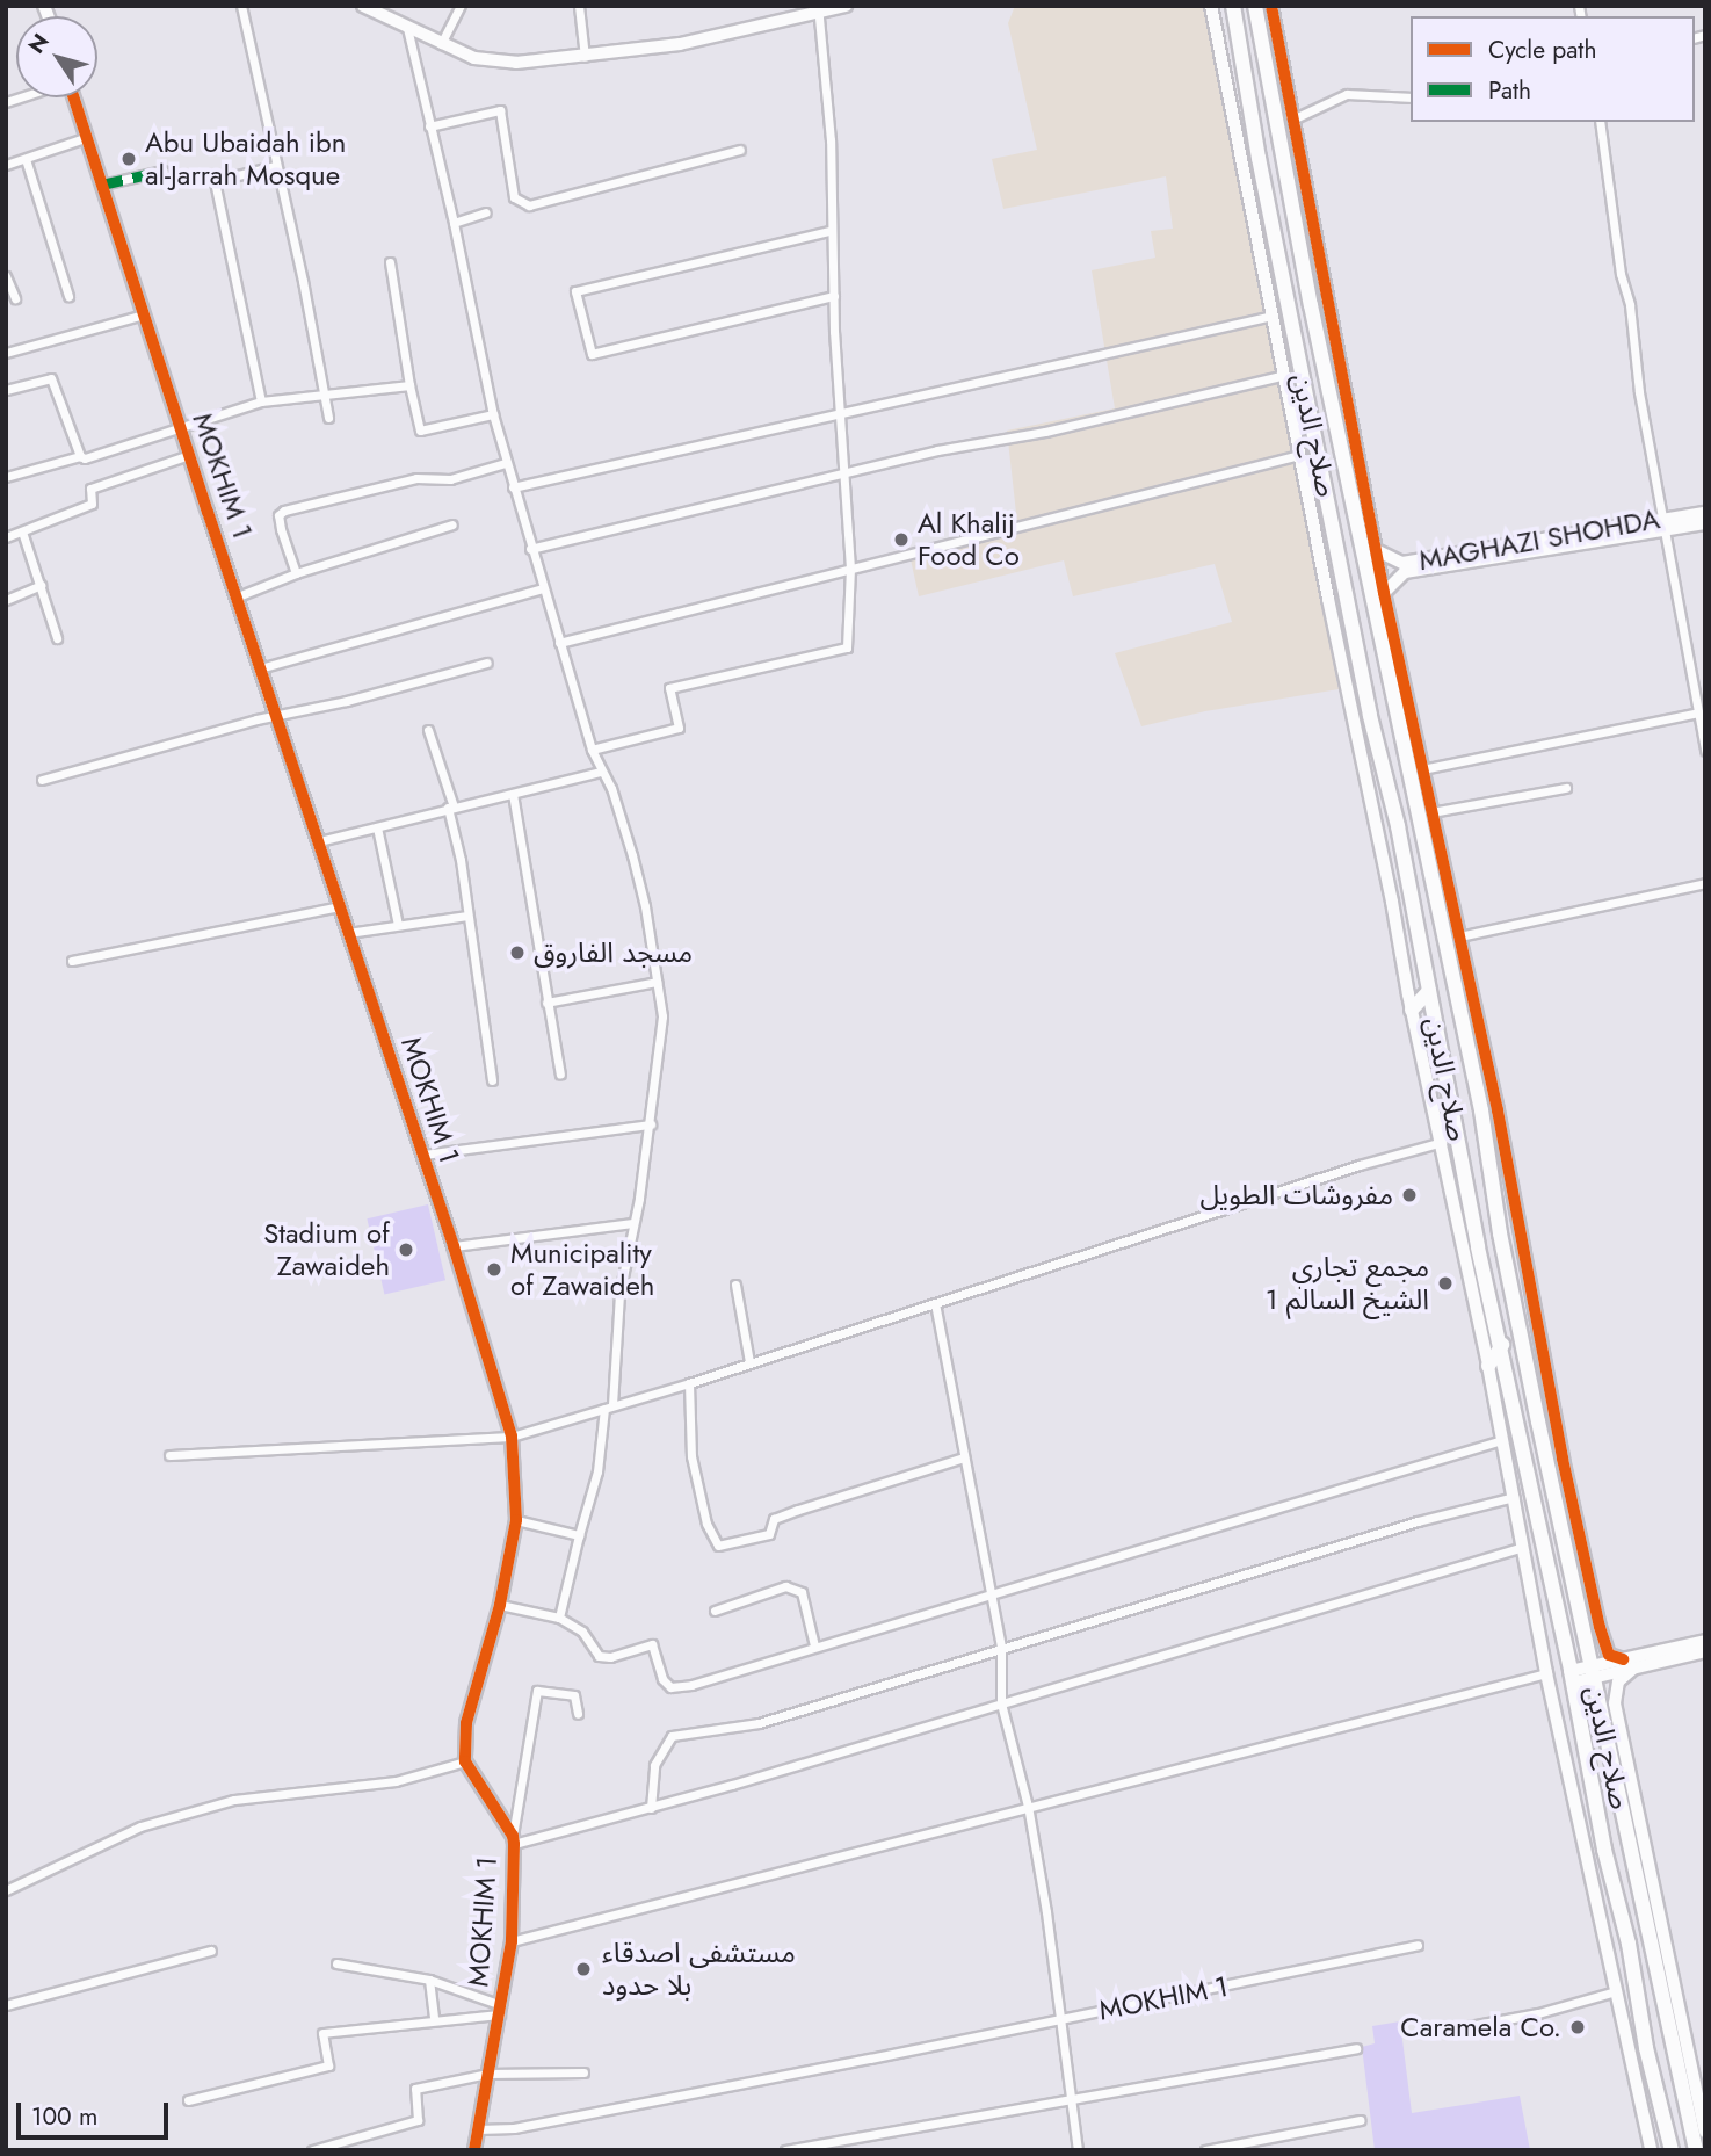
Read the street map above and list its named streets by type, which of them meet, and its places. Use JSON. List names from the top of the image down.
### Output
{
  "streets": {
    "highway": ["صلاح الدين"],
    "street": ["MOKHIM 1", "MAGHAZI SHOHDA"]
  },
  "crossings": [
    ["صلاح الدين", "MAGHAZI SHOHDA"]
  ],
  "places": [
    "Abu Ubaidah ibn al-Jarrah Mosque",
    "Al Khalij Food Co",
    "مسجد الفاروق",
    "مفروشات الطويل",
    "Stadium of Zawaideh",
    "Municipality of Zawaideh",
    "مجمع تجاري الشيخ السالم 1",
    "مستشفى اصدقاء بلا حدود",
    "Caramela Co."
  ],
  "legend": ["Cycle path", "Path"],
  "scale_bar": "100 m",
  "north": "top left"
}
